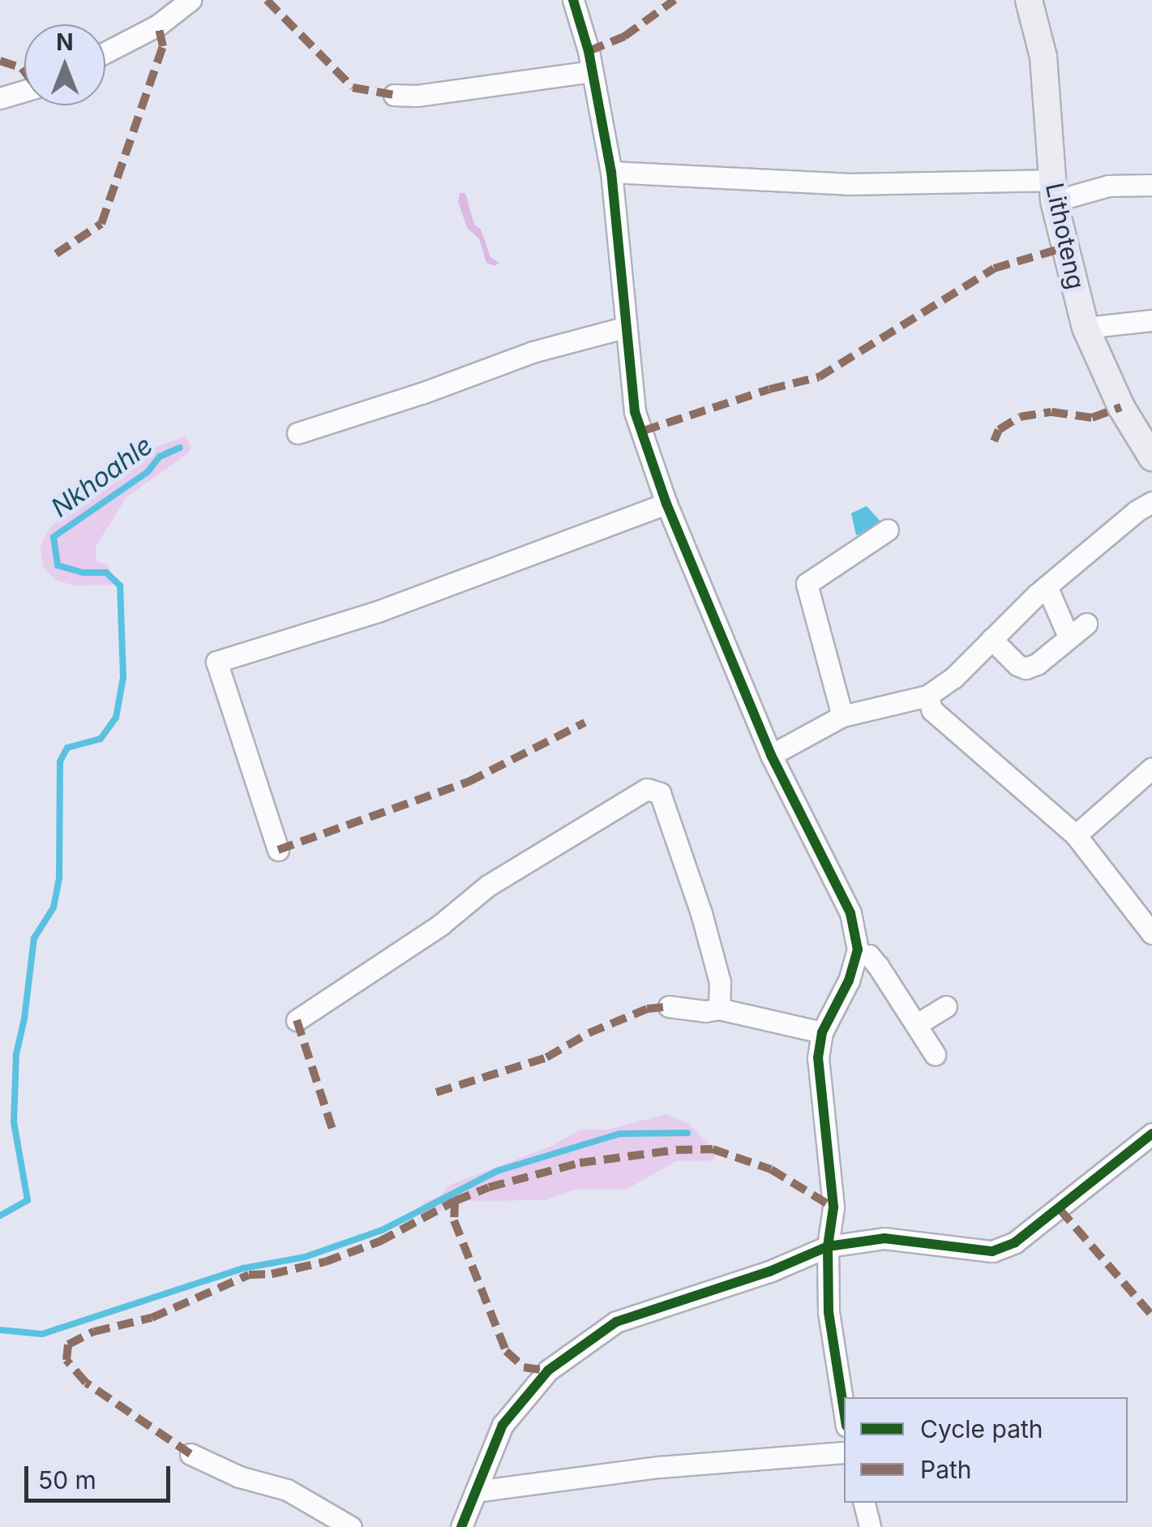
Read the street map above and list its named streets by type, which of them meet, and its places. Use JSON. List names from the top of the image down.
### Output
{
  "streets": {
    "main road": ["Lithoteng"]
  },
  "water": ["Nkhoahle"],
  "legend": ["Cycle path", "Path"],
  "scale_bar": "50 m",
  "north": "top"
}
